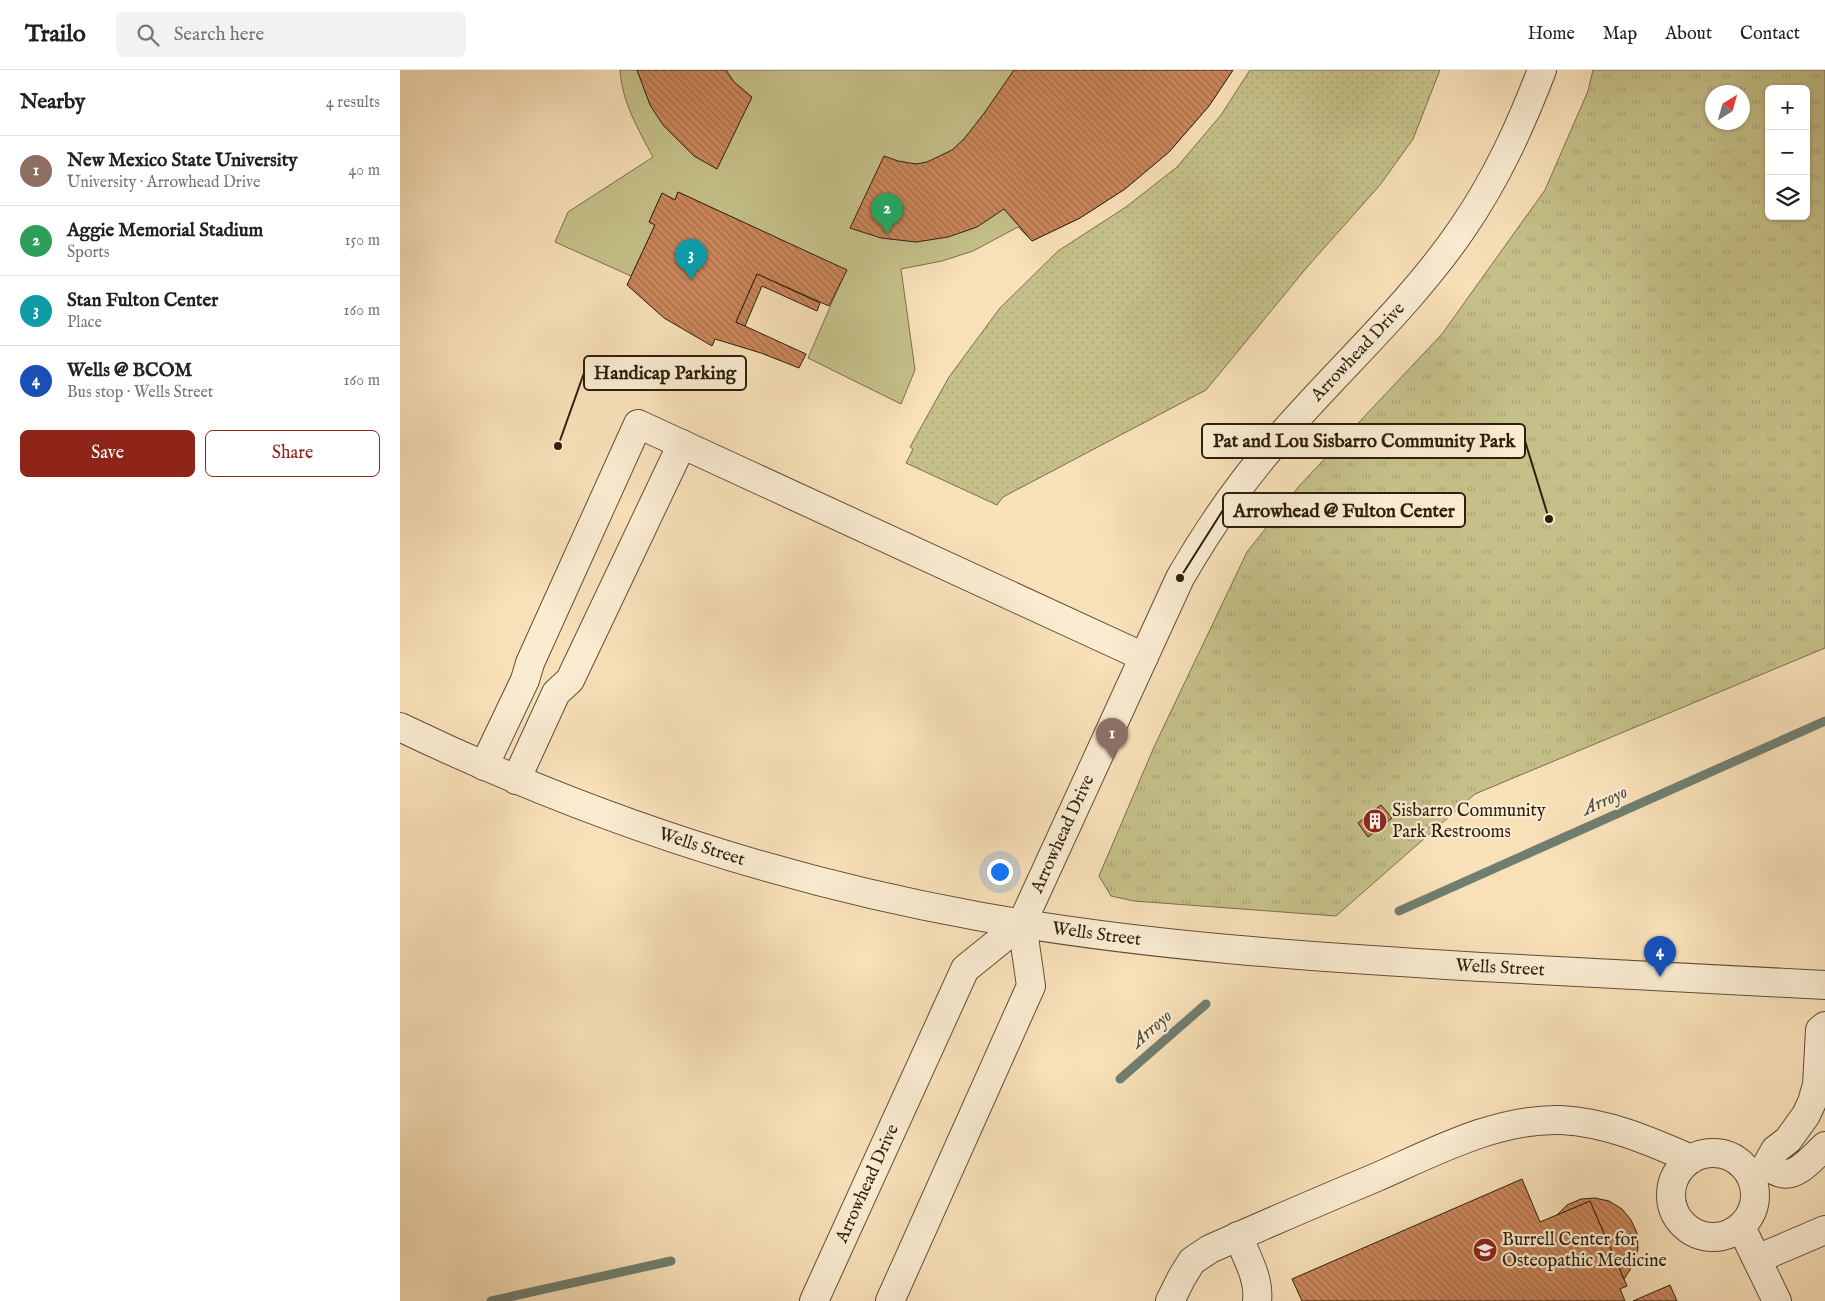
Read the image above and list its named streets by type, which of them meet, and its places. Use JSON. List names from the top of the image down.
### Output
{
  "streets": {
    "street": ["Arrowhead Drive", "Wells Street"]
  },
  "crossings": [
    ["Arrowhead Drive", "Wells Street"]
  ],
  "water": ["Arroyo"],
  "places": {
    "other": ["Handicap Parking", "Pat and Lou Sisbarro Community Park", "Arrowhead @ Fulton Center"],
    "building": ["Sisbarro Community Park Restrooms"],
    "school or university": ["Burrell Center for Osteopathic Medicine"]
  },
  "north": "top right",
  "page": {
    "header": "Trailo",
    "search": "Search here",
    "nav": [
      "Home",
      "Map",
      "About",
      "Contact"
    ],
    "heading": ["Nearby", "4 results"],
    "map_buttons": ["+", "−"],
    "list": [
      {
        "mark": "1",
        "name": "New Mexico State University",
        "note": "University · Arrowhead Drive",
        "value": "40 m"
      },
      {
        "mark": "2",
        "name": "Aggie Memorial Stadium",
        "note": "Sports",
        "value": "150 m"
      },
      {
        "mark": "3",
        "name": "Stan Fulton Center",
        "note": "Place",
        "value": "160 m"
      },
      {
        "mark": "4",
        "name": "Wells @ BCOM",
        "note": "Bus stop · Wells Street",
        "value": "160 m"
      }
    ],
    "pins": [
      "2",
      "3",
      "1",
      "4"
    ],
    "buttons": ["Save", "Share"]
  }
}
